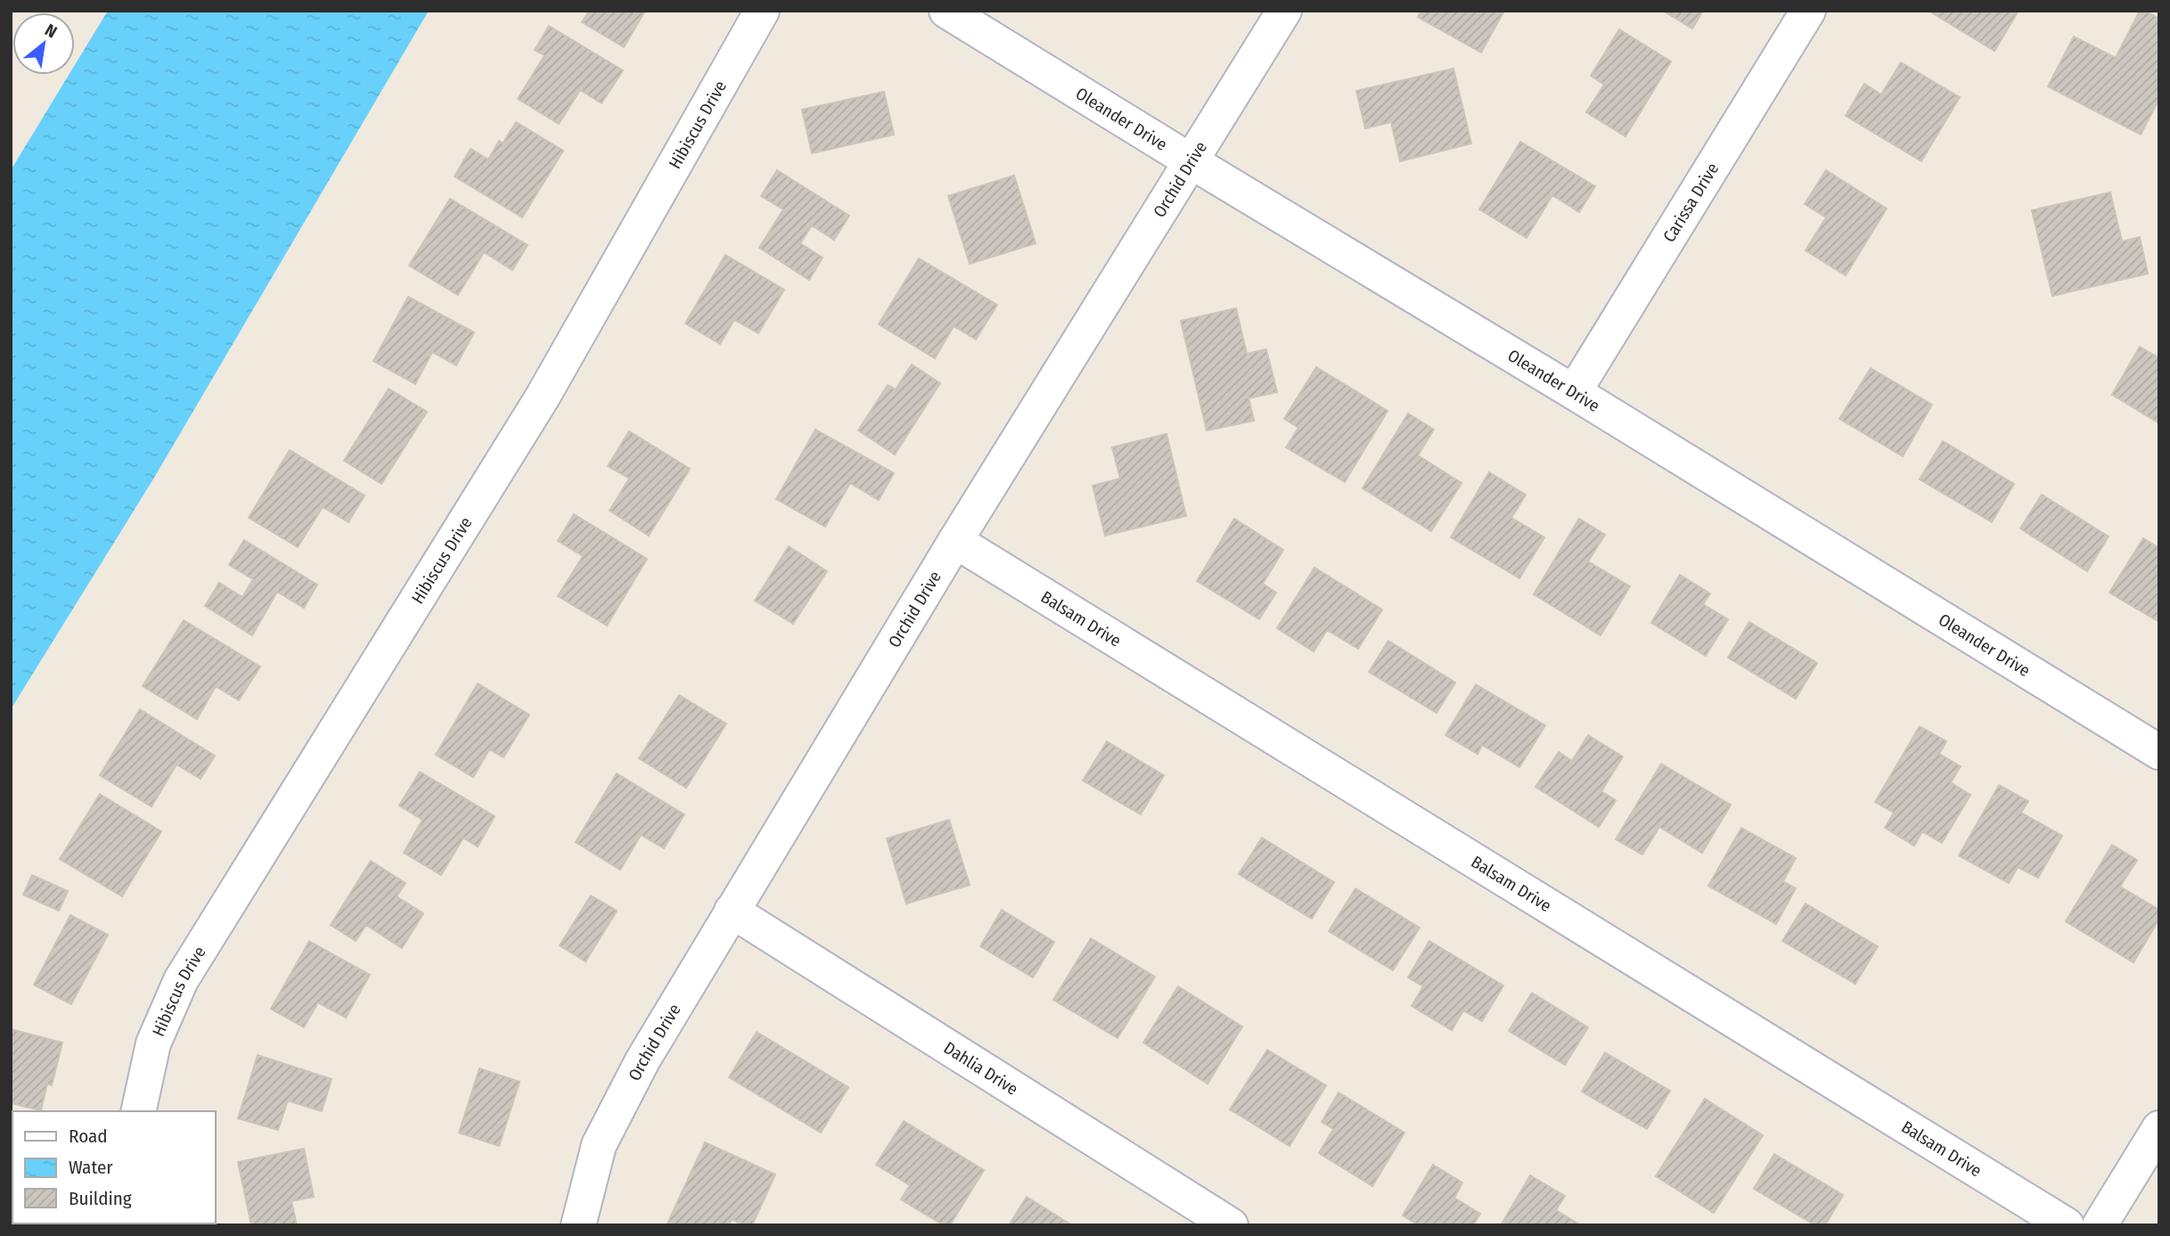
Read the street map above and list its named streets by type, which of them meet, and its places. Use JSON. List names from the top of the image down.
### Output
{
  "streets": {
    "street": [
      "Oleander Drive",
      "Hibiscus Drive",
      "Orchid Drive",
      "Carissa Drive",
      "Balsam Drive",
      "Dahlia Drive"
    ]
  },
  "crossings": [
    ["Oleander Drive", "Orchid Drive"],
    ["Oleander Drive", "Carissa Drive"],
    ["Orchid Drive", "Balsam Drive"],
    ["Orchid Drive", "Dahlia Drive"]
  ],
  "legend": ["Road", "Water", "Building"],
  "north": "top right"
}
